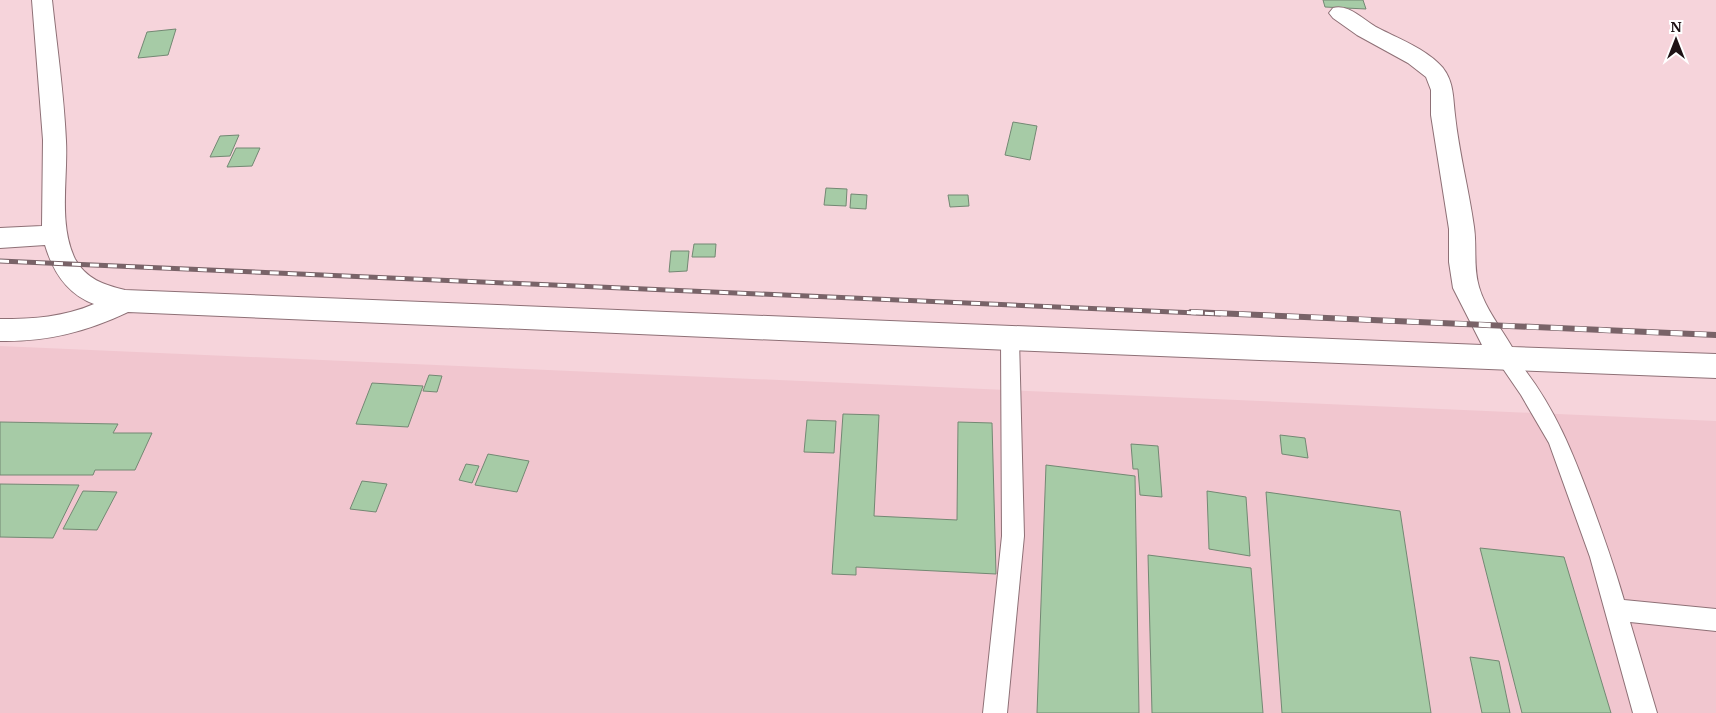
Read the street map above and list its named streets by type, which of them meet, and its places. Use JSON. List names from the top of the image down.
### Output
{
  "north": "top"
}
